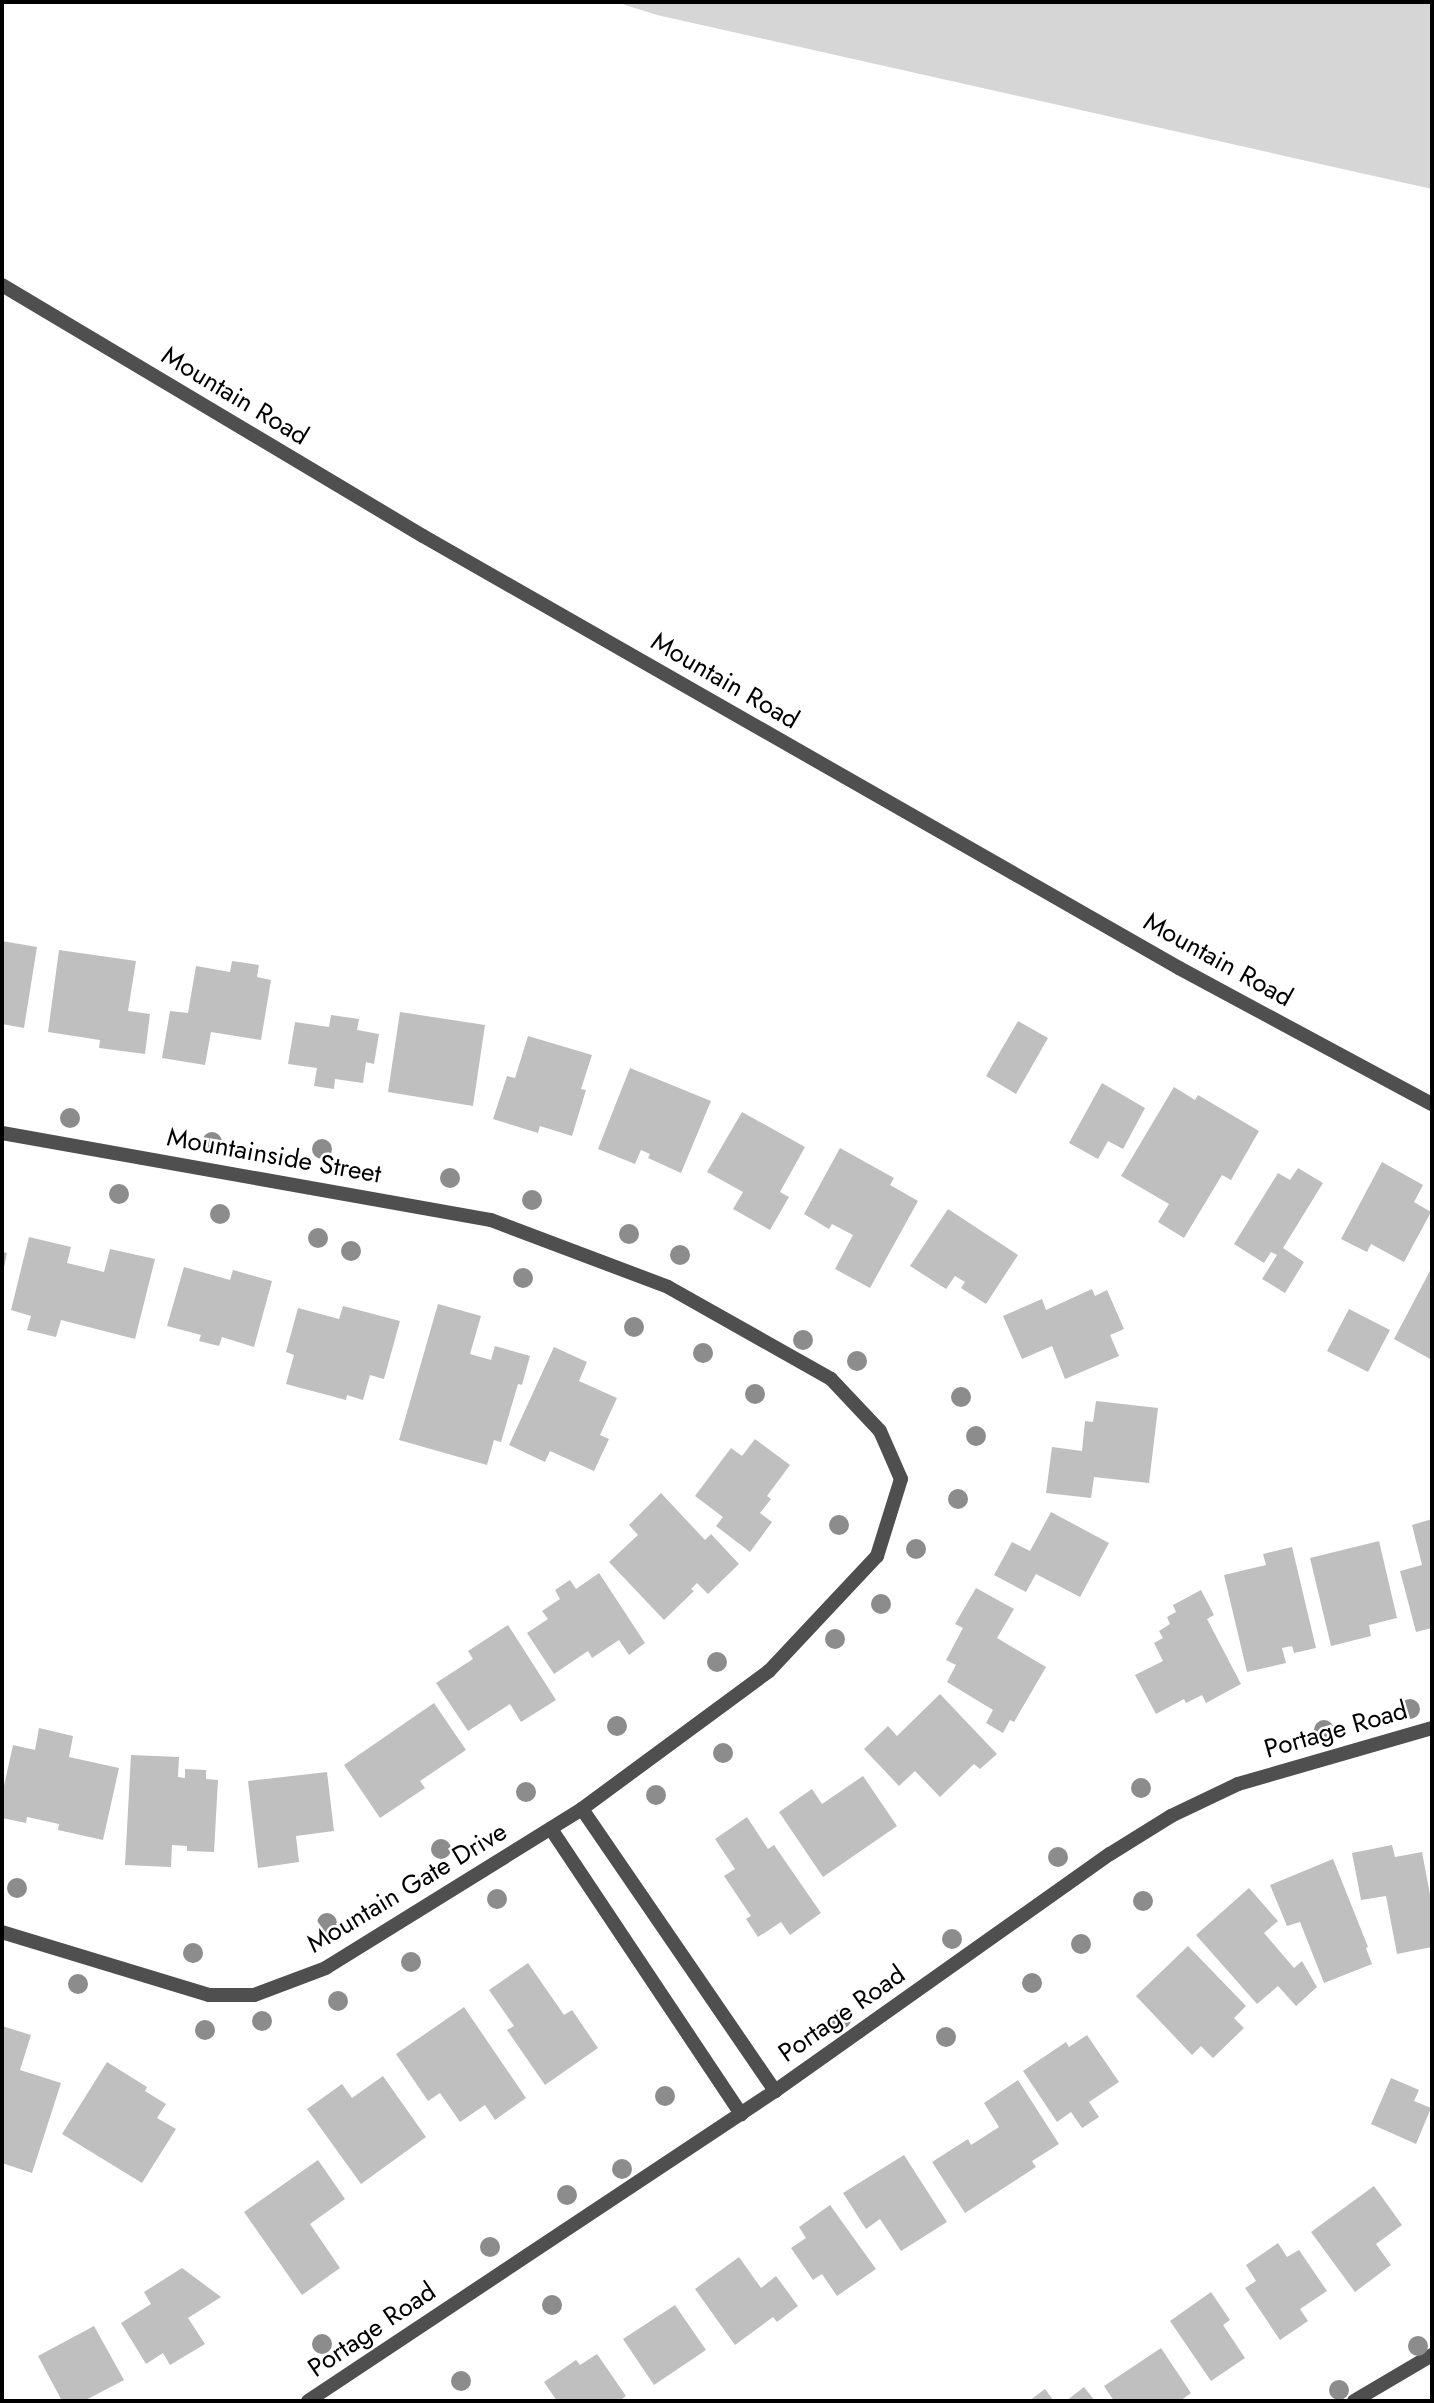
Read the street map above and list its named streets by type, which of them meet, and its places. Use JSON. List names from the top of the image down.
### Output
{
  "streets": {
    "street": [
      "Mountain Road",
      "Mountainside Street",
      "Portage Road",
      "Mountain Gate Drive"
    ]
  },
  "crossings": [
    ["Mountainside Street", "Mountain Gate Drive"]
  ]
}
